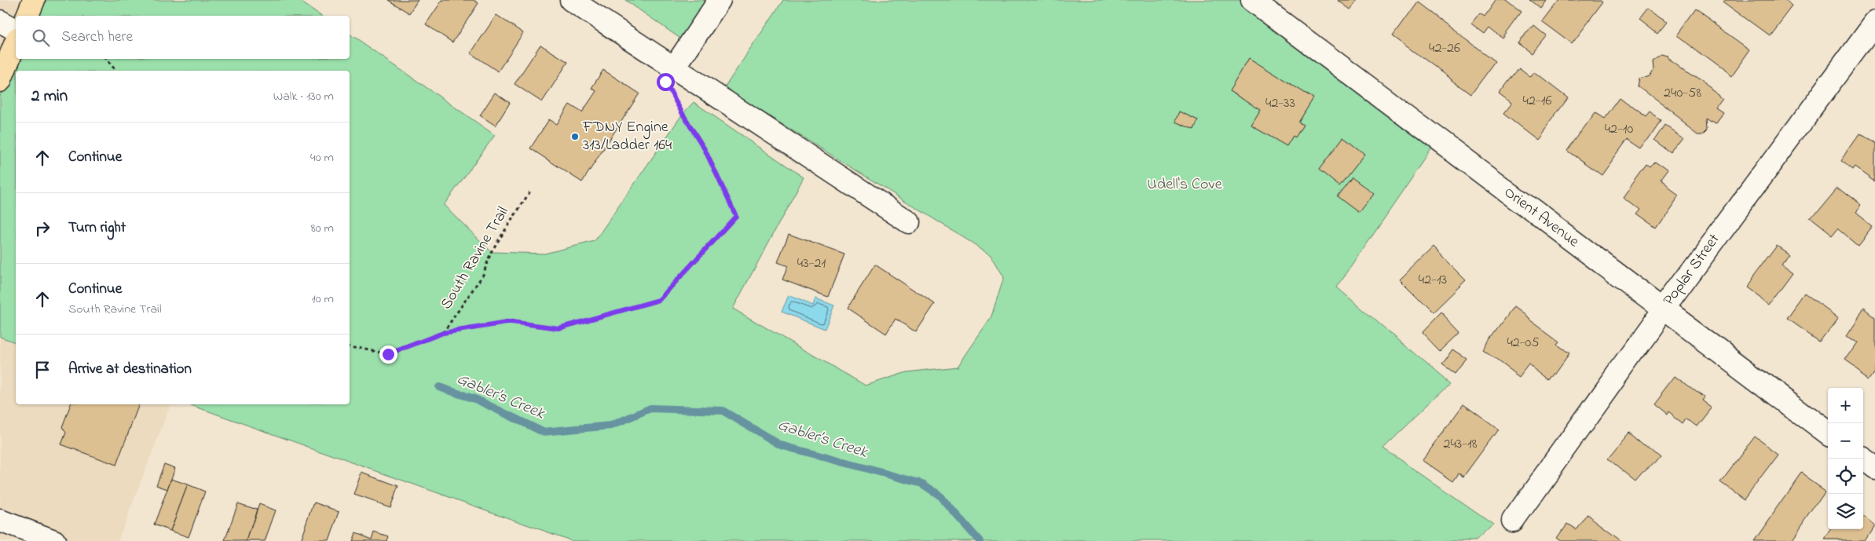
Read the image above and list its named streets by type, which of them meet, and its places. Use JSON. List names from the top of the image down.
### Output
{
  "streets": {
    "street": ["Orient Avenue", "Poplar Street"],
    "path": ["South Ravine Trail"]
  },
  "crossings": [
    ["Orient Avenue", "Poplar Street"]
  ],
  "water": ["Gabler’s Creek"],
  "parks": ["Udell's Cove"],
  "places": ["FDNY Engine 313/Ladder 164"],
  "house_numbers": [
    "42-26",
    "240-58",
    "42-16",
    "42-33",
    "42-10",
    "43-21",
    "42-13",
    "42-05",
    "243-18"
  ],
  "page": {
    "search": "Search here",
    "heading": ["2 min", "Walk · 130 m"],
    "list": [
      ["Continue", "40 m"],
      ["Turn right", "80 m"],
      ["Continue", "South Ravine Trail", "10 m"],
      "Arrive at destination"
    ],
    "map_buttons": ["+", "−"]
  }
}
